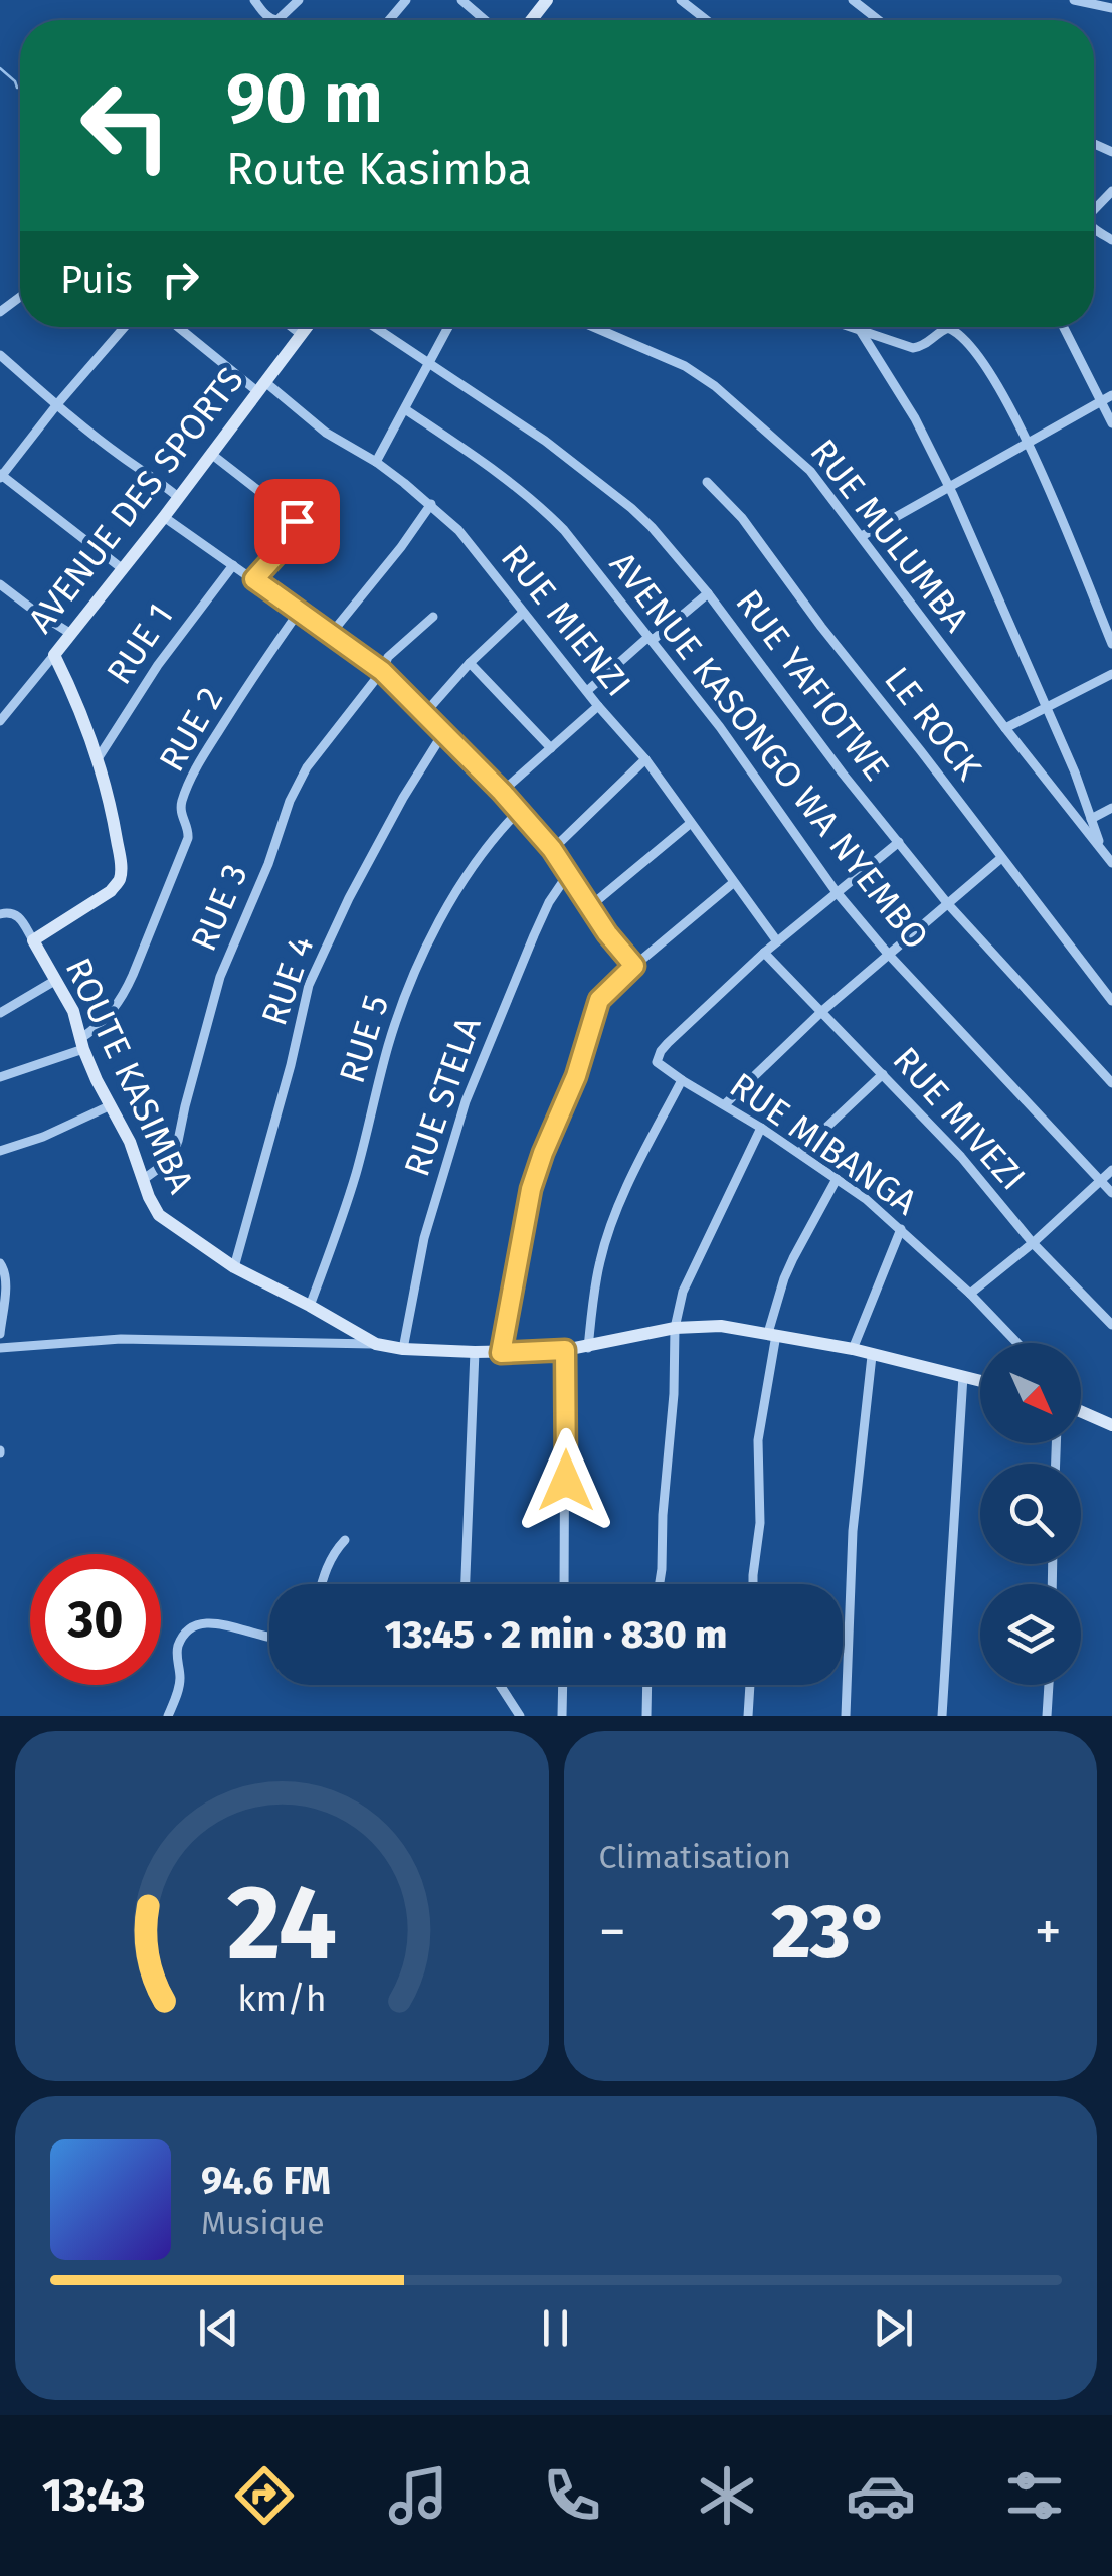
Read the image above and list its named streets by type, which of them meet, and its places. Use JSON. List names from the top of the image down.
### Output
{
  "streets": {
    "street": [
      "AVENUE DES SPORTS",
      "RUE MULUMBA",
      "RUE MIENZI",
      "RUE 1",
      "RUE YAFIOTWE",
      "LE ROCK",
      "RUE 2",
      "AVENUE KASONGO WA NYEMBO",
      "RUE 3",
      "RUE 4",
      "RUE 5",
      "ROUTE KASIMBA",
      "RUE STELA",
      "RUE MIVEZI",
      "RUE MIBANGA"
    ]
  },
  "crossings": [
    ["AVENUE DES SPORTS", "RUE MIENZI"],
    ["AVENUE DES SPORTS", "RUE 1"],
    ["RUE 1", "ROUTE KASIMBA"],
    ["RUE 2", "ROUTE KASIMBA"],
    ["RUE 3", "ROUTE KASIMBA"],
    ["RUE 4", "ROUTE KASIMBA"],
    ["RUE 5", "ROUTE KASIMBA"],
    ["ROUTE KASIMBA", "RUE STELA"],
    ["RUE MIVEZI", "RUE MIBANGA"]
  ],
  "north": "bottom right",
  "page": {
    "turn": ["90 m", "Route Kasimba"],
    "then": "Puis",
    "limit": "30",
    "trip": "13:45 · 2 min · 830 m",
    "tile": "Climatisation",
    "heat": ["−", "23°", "+"],
    "song": ["94.6 FM", "Musique"],
    "tabs": "13:43",
    "gauge": ["24", "km/h"]
  }
}
